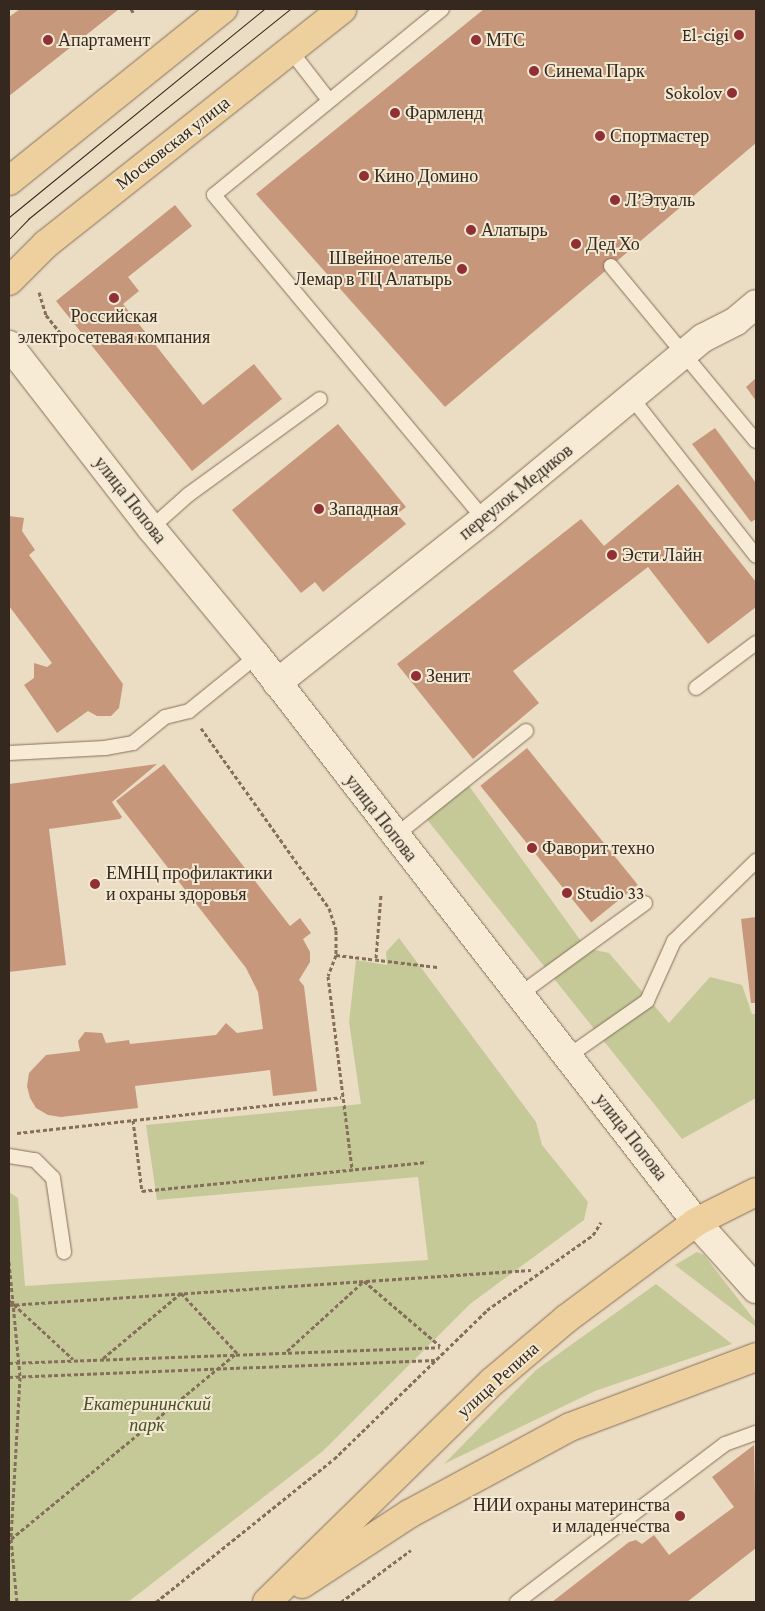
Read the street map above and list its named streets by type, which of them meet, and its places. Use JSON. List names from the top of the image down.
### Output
{
  "streets": {
    "main road": ["Московская улица", "улица Репина"],
    "street": ["переулок Медиков", "улица Попова"]
  },
  "crossings": [
    ["переулок Медиков", "улица Попова"],
    ["улица Попова", "улица Репина"]
  ],
  "parks": ["Екатерининский парк"],
  "places": [
    "El-cigi",
    "Апартамент",
    "МТС",
    "Синема Парк",
    "Sokolov",
    "Фармленд",
    "Спортмастер",
    "Кино Домино",
    "Л’Этуаль",
    "Алатырь",
    "Дед Хо",
    "Швейное ателье Лемар в ТЦ Алатырь",
    "Российская электросетевая компания",
    "Западная",
    "Эсти Лайн",
    "Зенит",
    "Фаворит техно",
    "ЕМНЦ профилактики и охраны здоровья",
    "Studio 33",
    "НИИ охраны материнства и младенчества"
  ]
}
